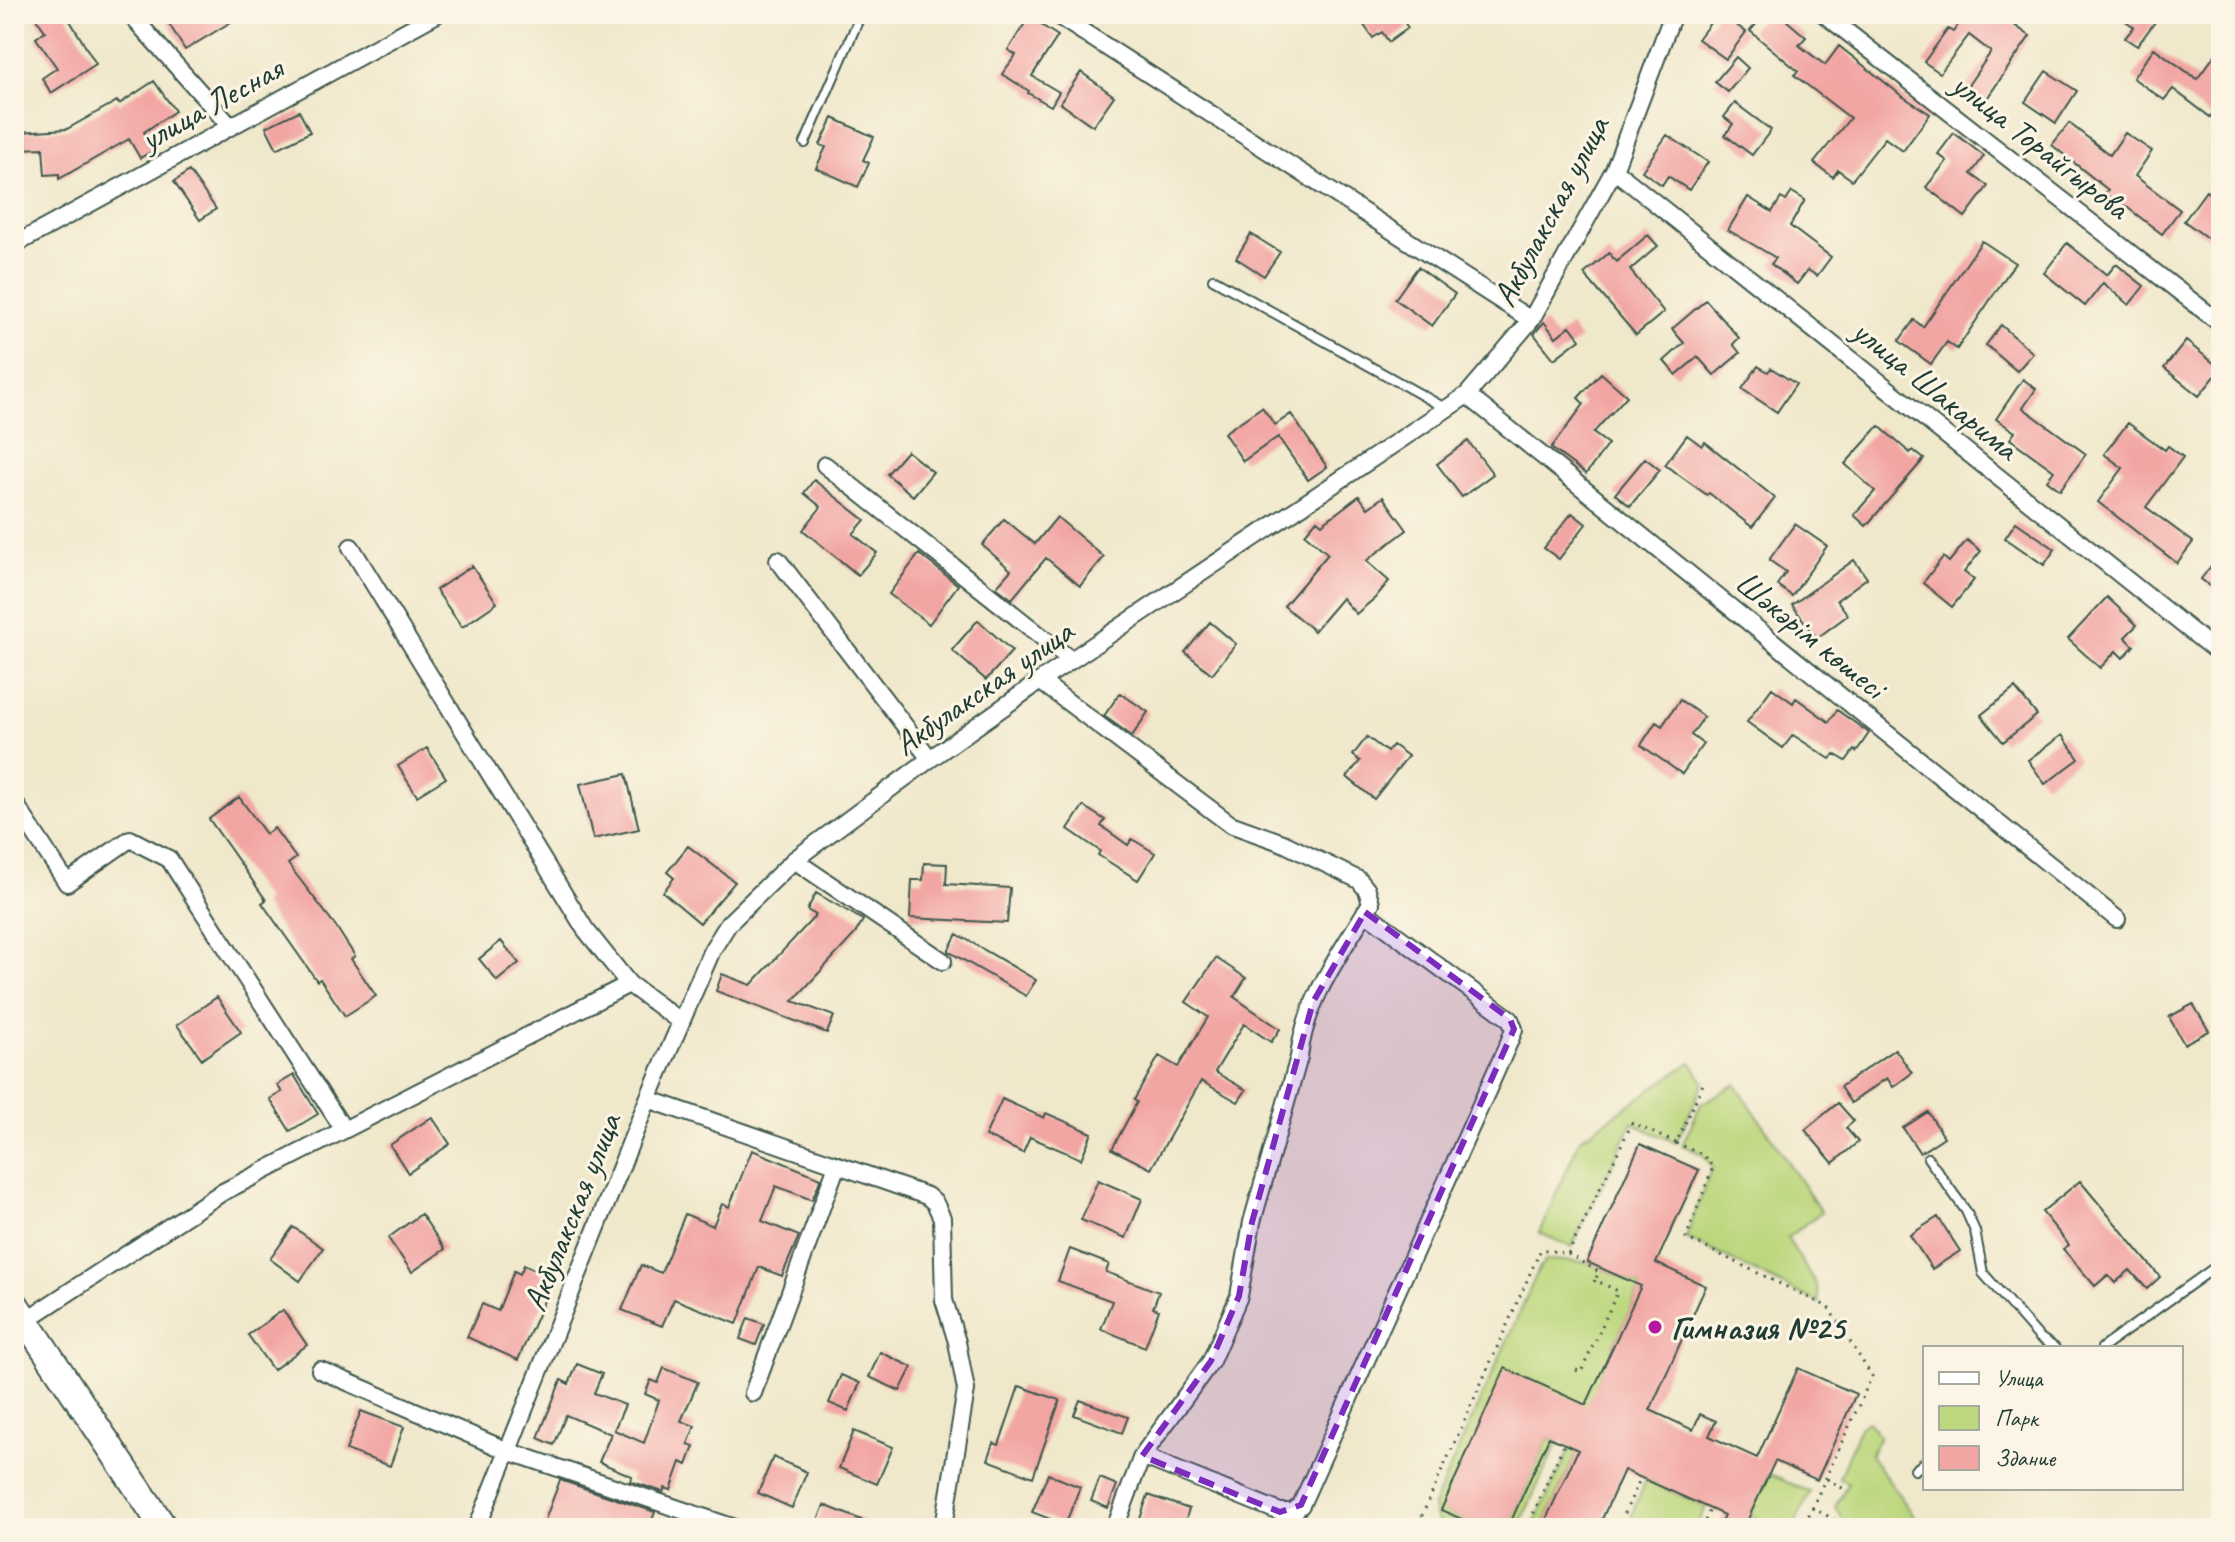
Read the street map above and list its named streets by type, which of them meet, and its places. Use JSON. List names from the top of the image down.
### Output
{
  "streets": {
    "street": [
      "улица Лесная",
      "улица Торайгырова",
      "Акбулакская улица",
      "улица Шакарима",
      "Шәкәрім көшесі"
    ]
  },
  "crossings": [
    ["Акбулакская улица", "улица Шакарима"],
    ["Акбулакская улица", "Шәкәрім көшесі"]
  ],
  "places": ["Гимназия №25"],
  "legend": ["Улица", "Парк", "Здание"]
}
